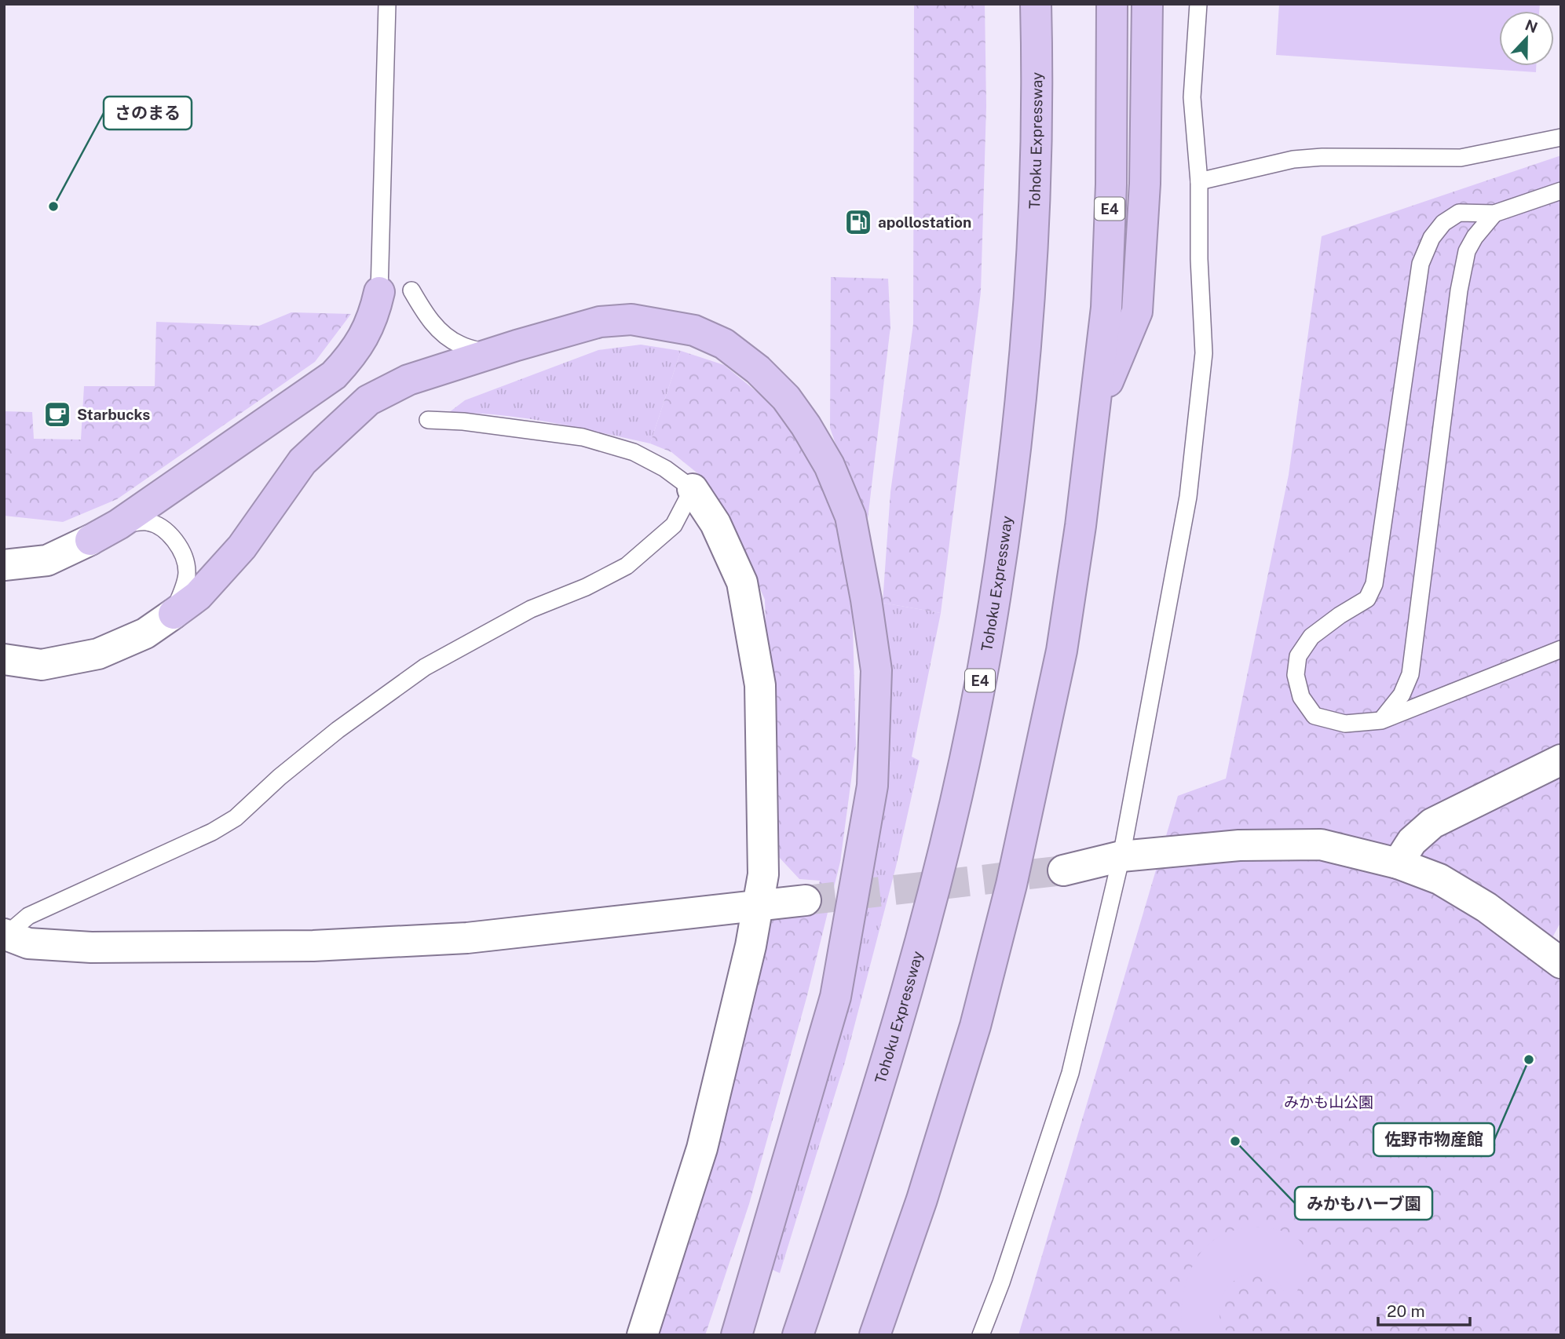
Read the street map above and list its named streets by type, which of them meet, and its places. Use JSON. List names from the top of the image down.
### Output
{
  "streets": {
    "highway": ["Tohoku Expressway", "E4"]
  },
  "parks": ["みかも山公園"],
  "places": {
    "other": ["さのまる", "佐野市物産館", "みかもハーブ園"],
    "fuel station": ["apollostation"],
    "cafe": ["Starbucks"]
  },
  "scale_bar": "20 m",
  "north": "top"
}
